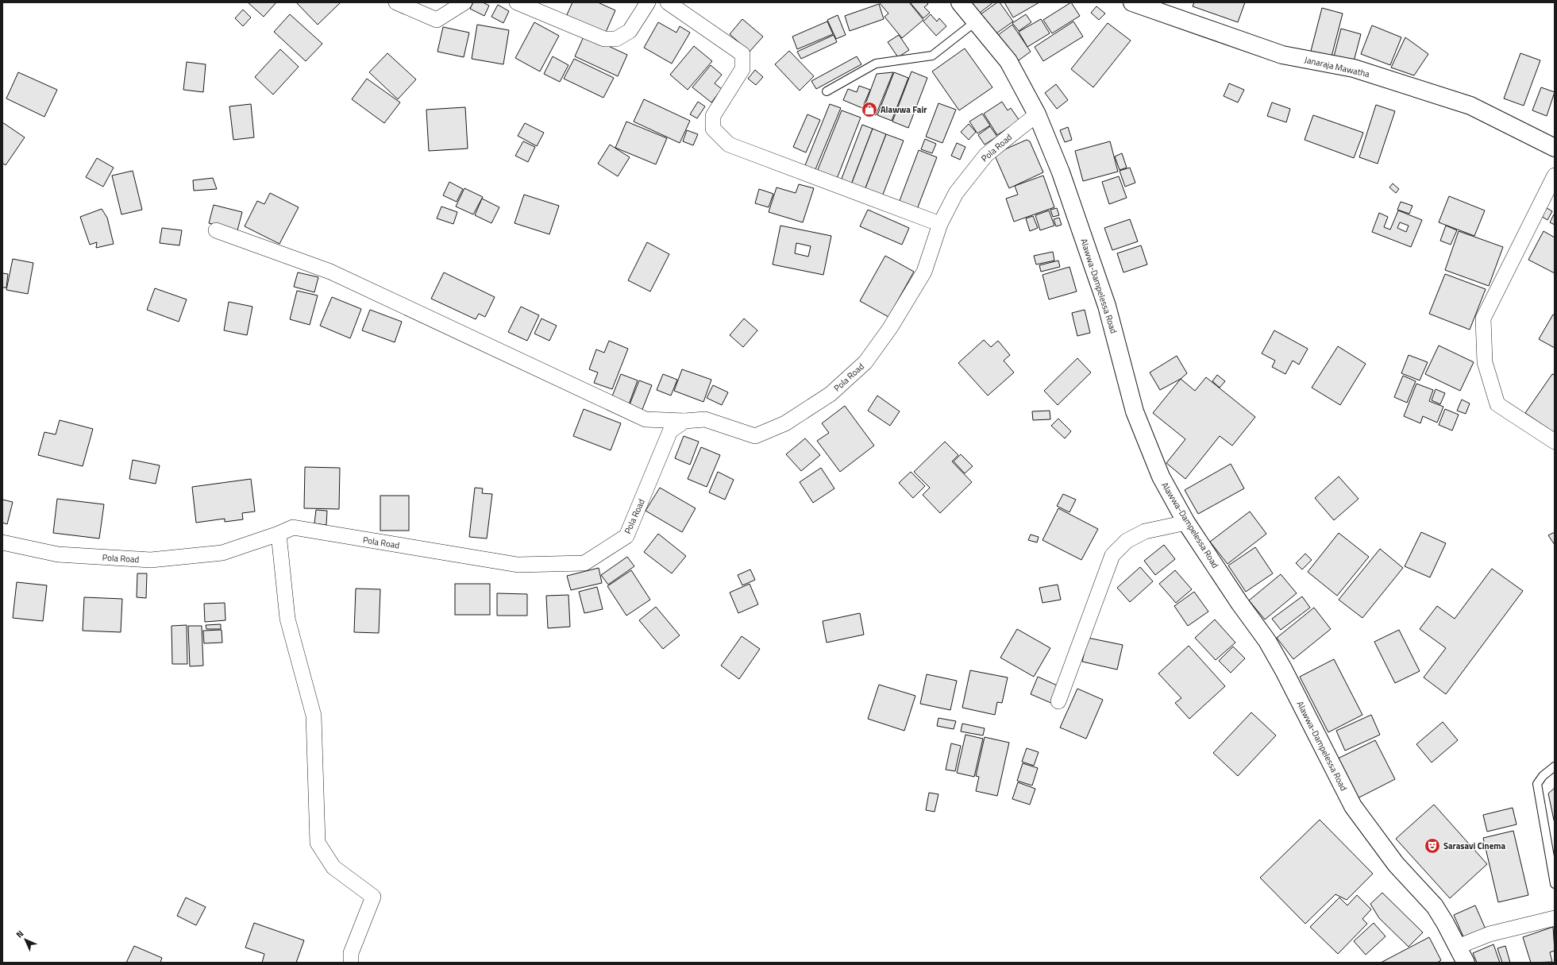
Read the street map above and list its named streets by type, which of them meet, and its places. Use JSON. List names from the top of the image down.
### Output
{
  "streets": {
    "main road": ["Janaraja Mawatha", "Alawwa-Dampelessa Road"],
    "street": ["Pola Road"]
  },
  "crossings": [
    ["Pola Road", "Alawwa-Dampelessa Road"]
  ],
  "places": {
    "shop": ["Alawwa Fair"],
    "theatre": ["Sarasavi Cinema"]
  },
  "north": "top left"
}
